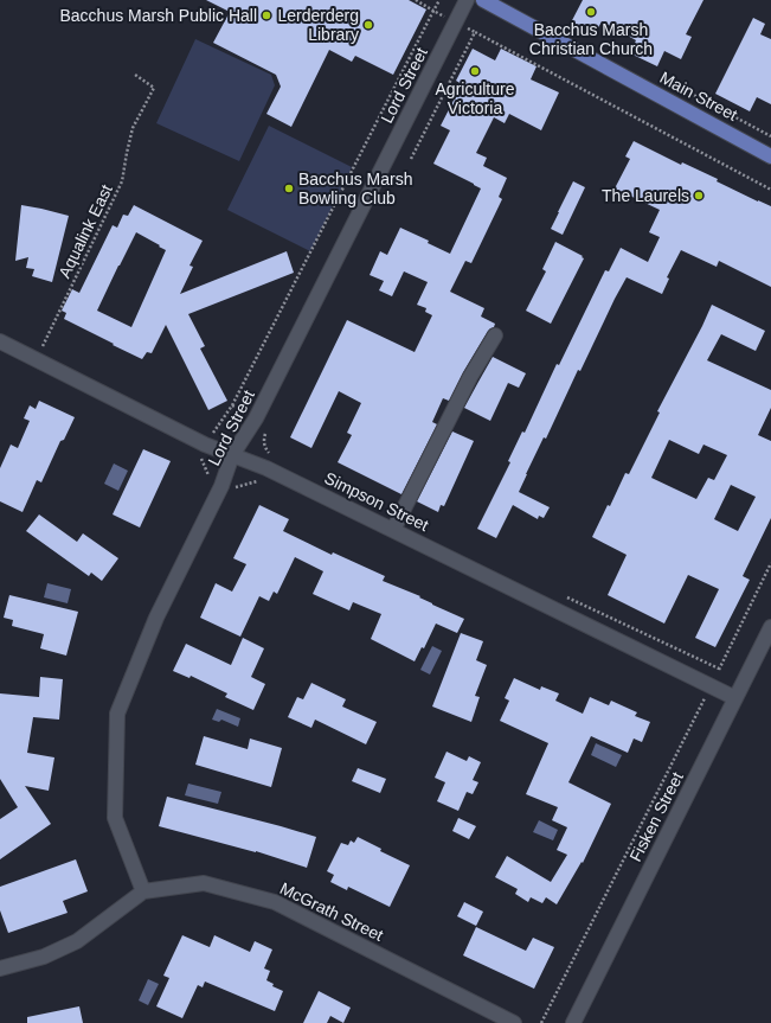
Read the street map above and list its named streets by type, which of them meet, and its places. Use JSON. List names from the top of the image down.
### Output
{
  "streets": {
    "main road": ["Main Street"],
    "street": [
      "Lord Street",
      "Simpson Street",
      "Fisken Street",
      "McGrath Street"
    ],
    "path": ["Aqualink East"]
  },
  "crossings": [
    ["Lord Street", "Simpson Street"],
    ["Lord Street", "McGrath Street"],
    ["Aqualink East", "Simpson Street"],
    ["Simpson Street", "Fisken Street"]
  ],
  "places": [
    "Bacchus Marsh Christian Church",
    "Bacchus Marsh Public Hall",
    "Lerderderg Library",
    "Agriculture Victoria",
    "Bacchus Marsh Bowling Club",
    "The Laurels"
  ]
}
